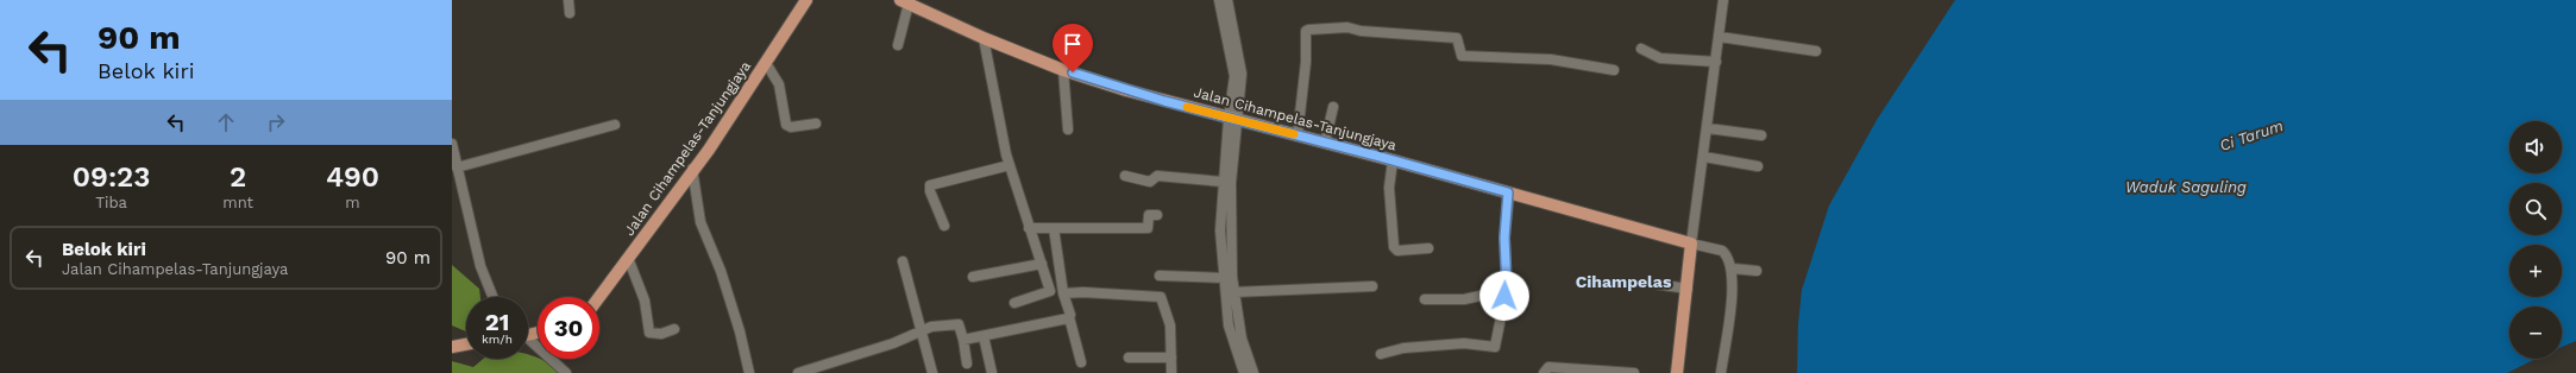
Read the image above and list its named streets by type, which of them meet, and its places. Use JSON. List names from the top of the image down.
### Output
{
  "streets": {
    "main road": ["Jalan Cihampelas-Tanjungjaya"]
  },
  "districts": ["Cihampelas"],
  "water": ["Ci Tarum", "Waduk Saguling"],
  "page": {
    "turn": ["90 m", "Belok kiri"],
    "map_buttons": ["+", "−"],
    "eta": [
      "09:23",
      "Tiba",
      "2",
      "mnt",
      "490",
      "m"
    ],
    "list": [
      {
        "name": "Belok kiri",
        "note": "Jalan Cihampelas-Tanjungjaya",
        "value": "90 m"
      }
    ],
    "speed": "21 km/h",
    "limit": "30"
  }
}
